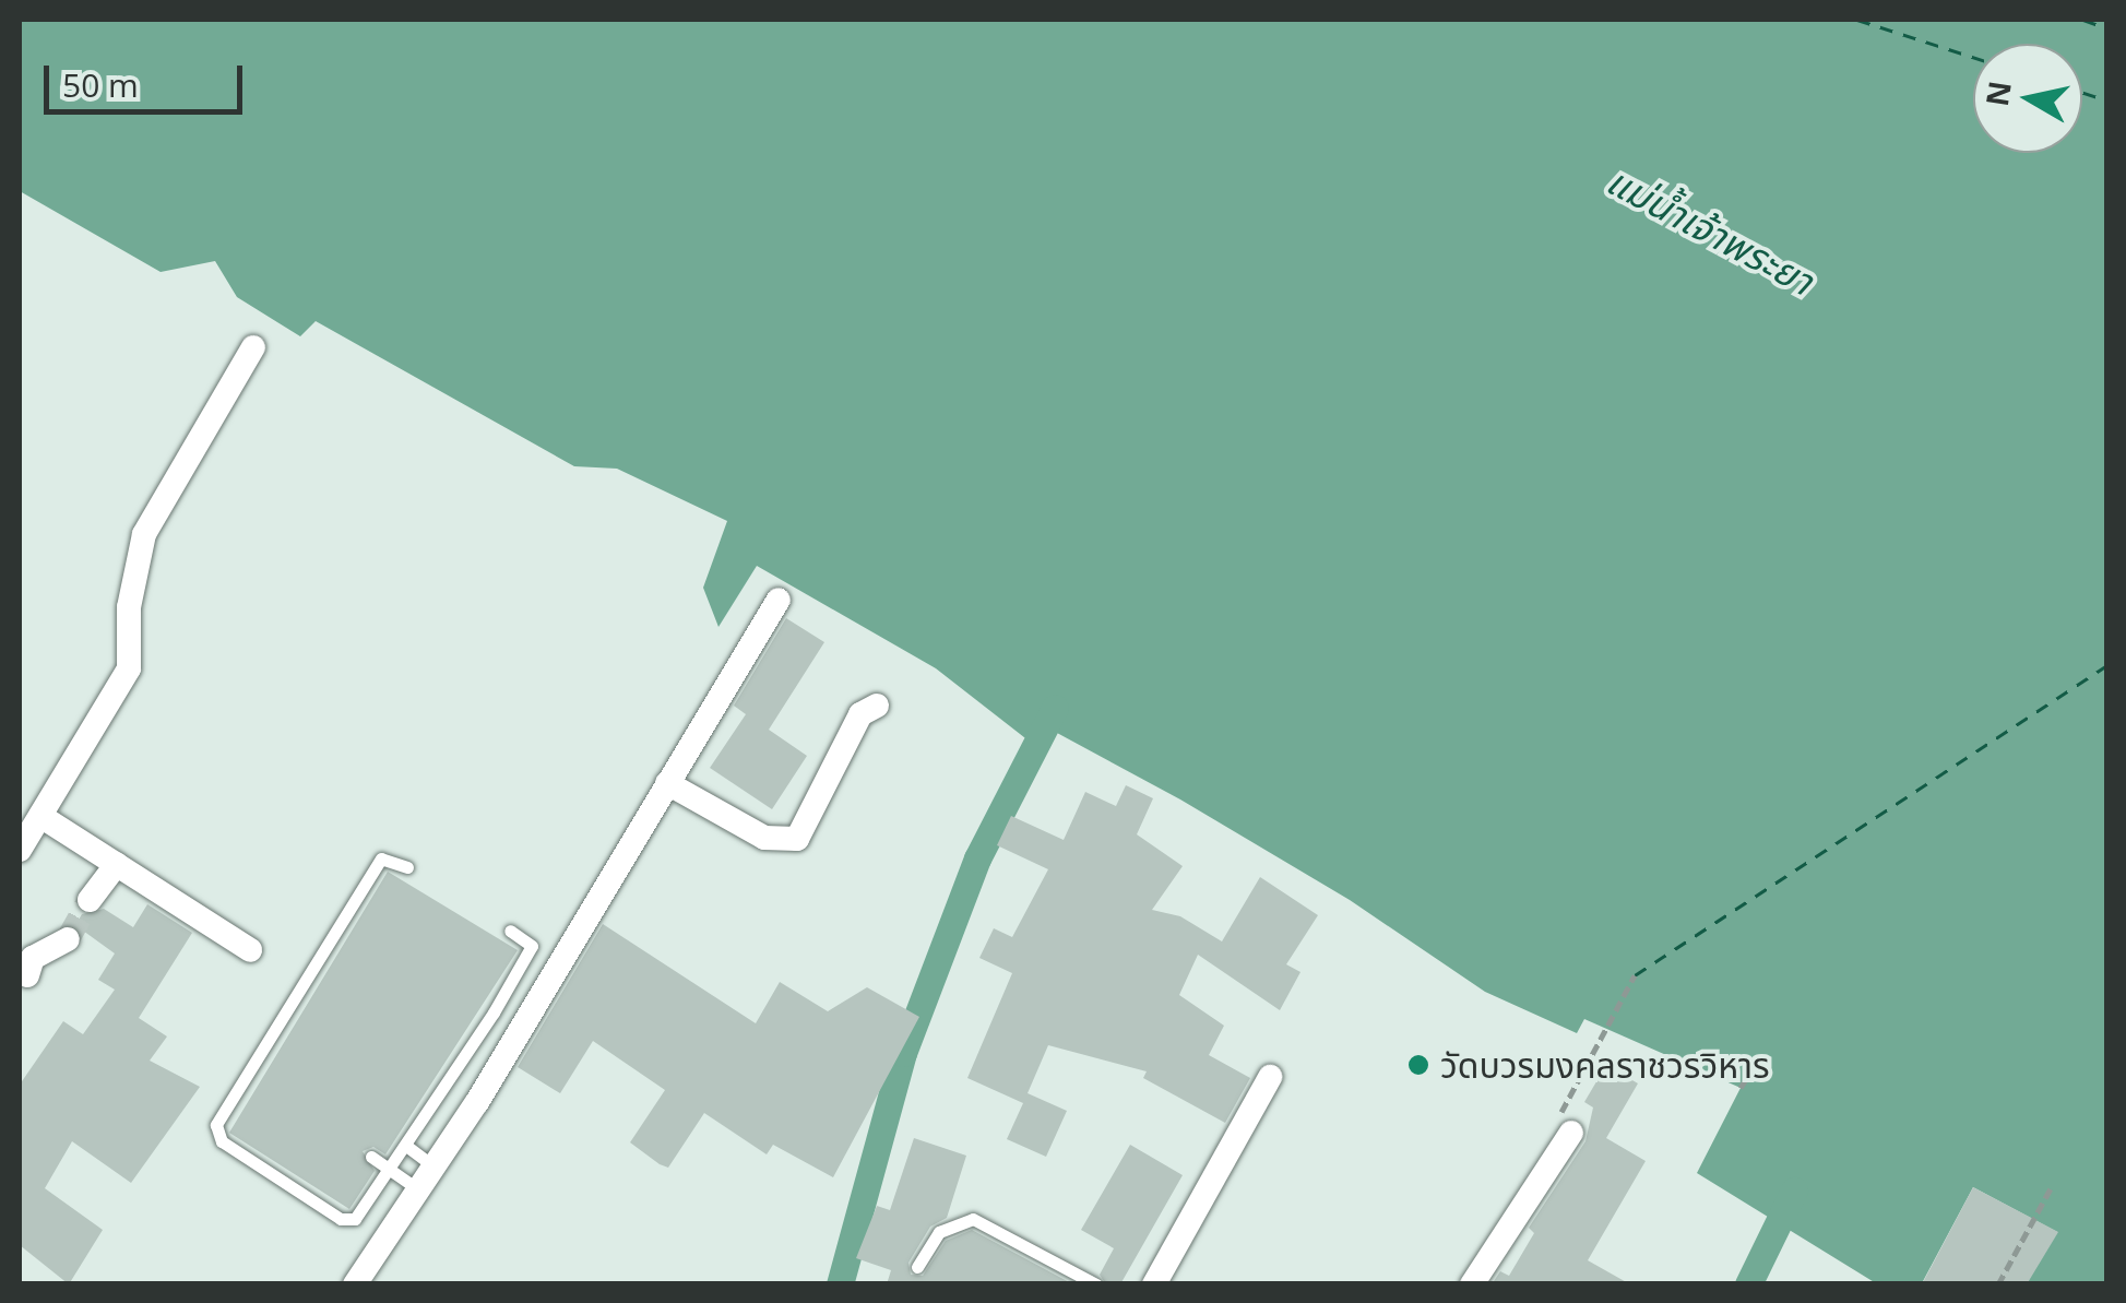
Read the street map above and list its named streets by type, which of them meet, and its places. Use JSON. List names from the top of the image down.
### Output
{
  "water": ["แม่น้ำเจ้าพระยา"],
  "places": ["วัดบวรมงคลราชวรวิหาร"],
  "scale_bar": "50 m",
  "north": "left"
}
